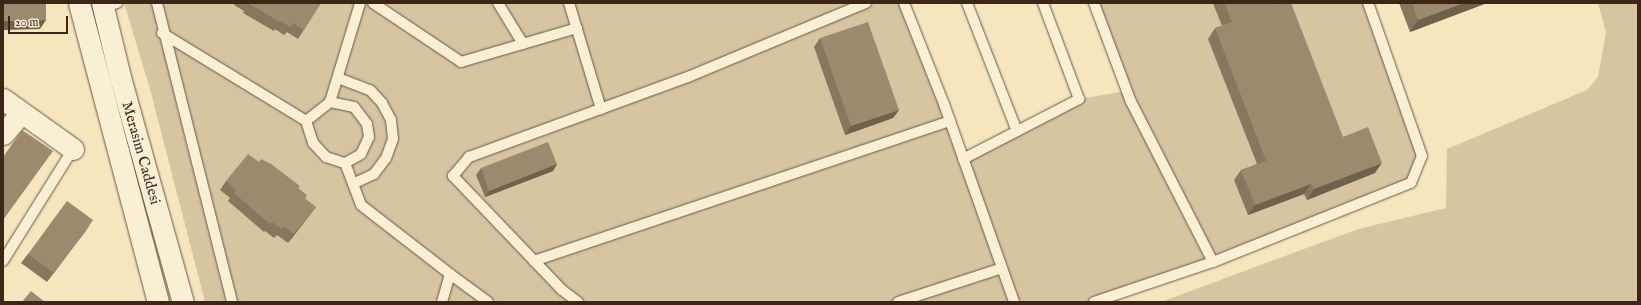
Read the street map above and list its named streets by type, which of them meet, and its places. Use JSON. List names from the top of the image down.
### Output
{
  "streets": {
    "street": ["Merasim Caddesi"]
  },
  "scale_bar": "20 m"
}
